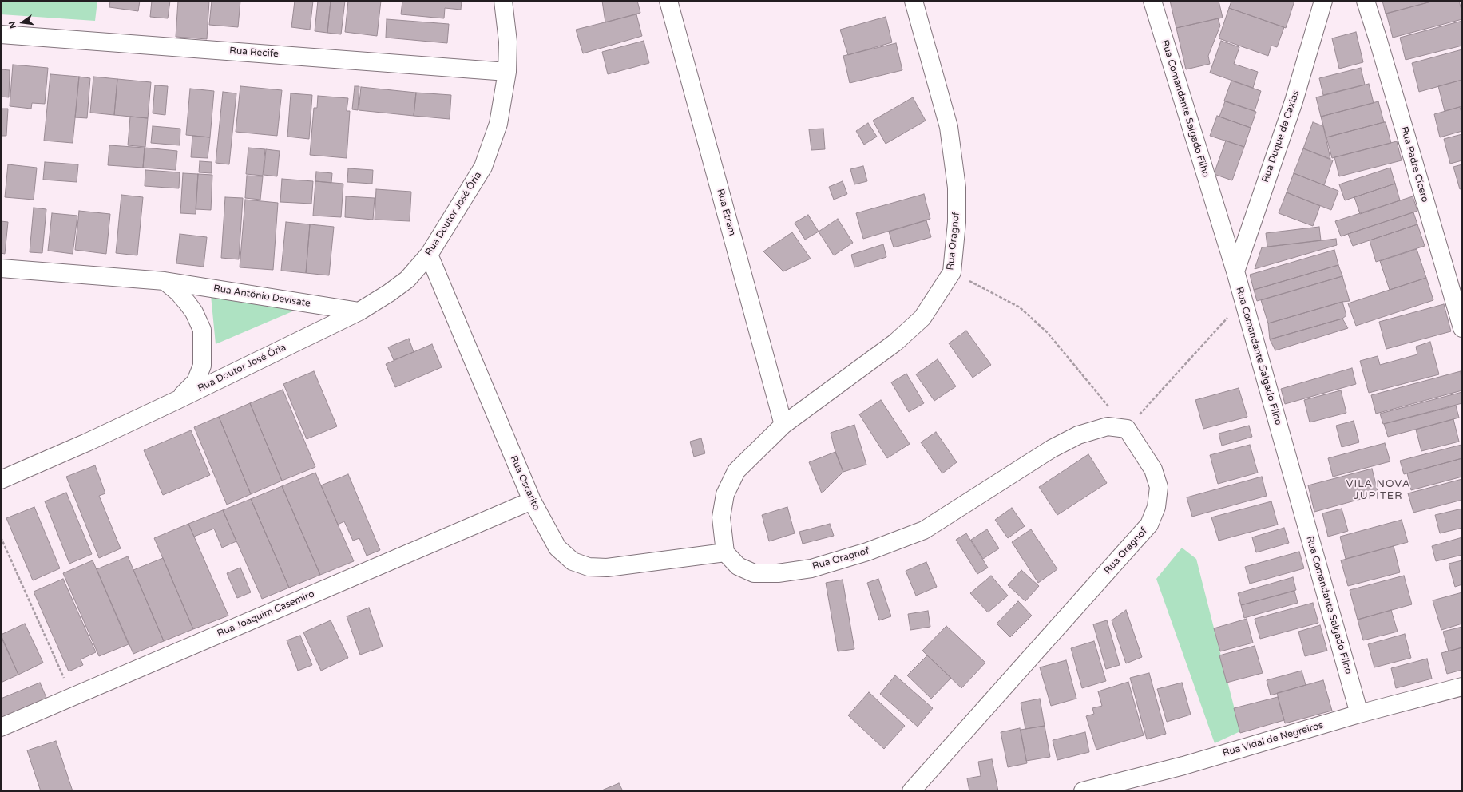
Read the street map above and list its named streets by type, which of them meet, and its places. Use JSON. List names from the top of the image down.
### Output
{
  "streets": {
    "street": [
      "Rua Recife",
      "Rua Comandante Salgado Filho",
      "Rua Duque de Caxias",
      "Rua Padre Cícero",
      "Rua Etram",
      "Rua Doutor José Ória",
      "Rua Oragnof",
      "Rua Antônio Devisate",
      "Rua Oscarito",
      "Rua Joaquim Casemiro",
      "Rua Vidal de Negreiros"
    ]
  },
  "crossings": [
    ["Rua Recife", "Rua Doutor José Ória"],
    ["Rua Comandante Salgado Filho", "Rua Duque de Caxias"],
    ["Rua Comandante Salgado Filho", "Rua Vidal de Negreiros"],
    ["Rua Etram", "Rua Oragnof"],
    ["Rua Doutor José Ória", "Rua Antônio Devisate"],
    ["Rua Doutor José Ória", "Rua Oscarito"],
    ["Rua Oragnof", "Rua Oscarito"],
    ["Rua Oscarito", "Rua Joaquim Casemiro"]
  ],
  "districts": ["VILA NOVA JUPITER"],
  "north": "left"
}
